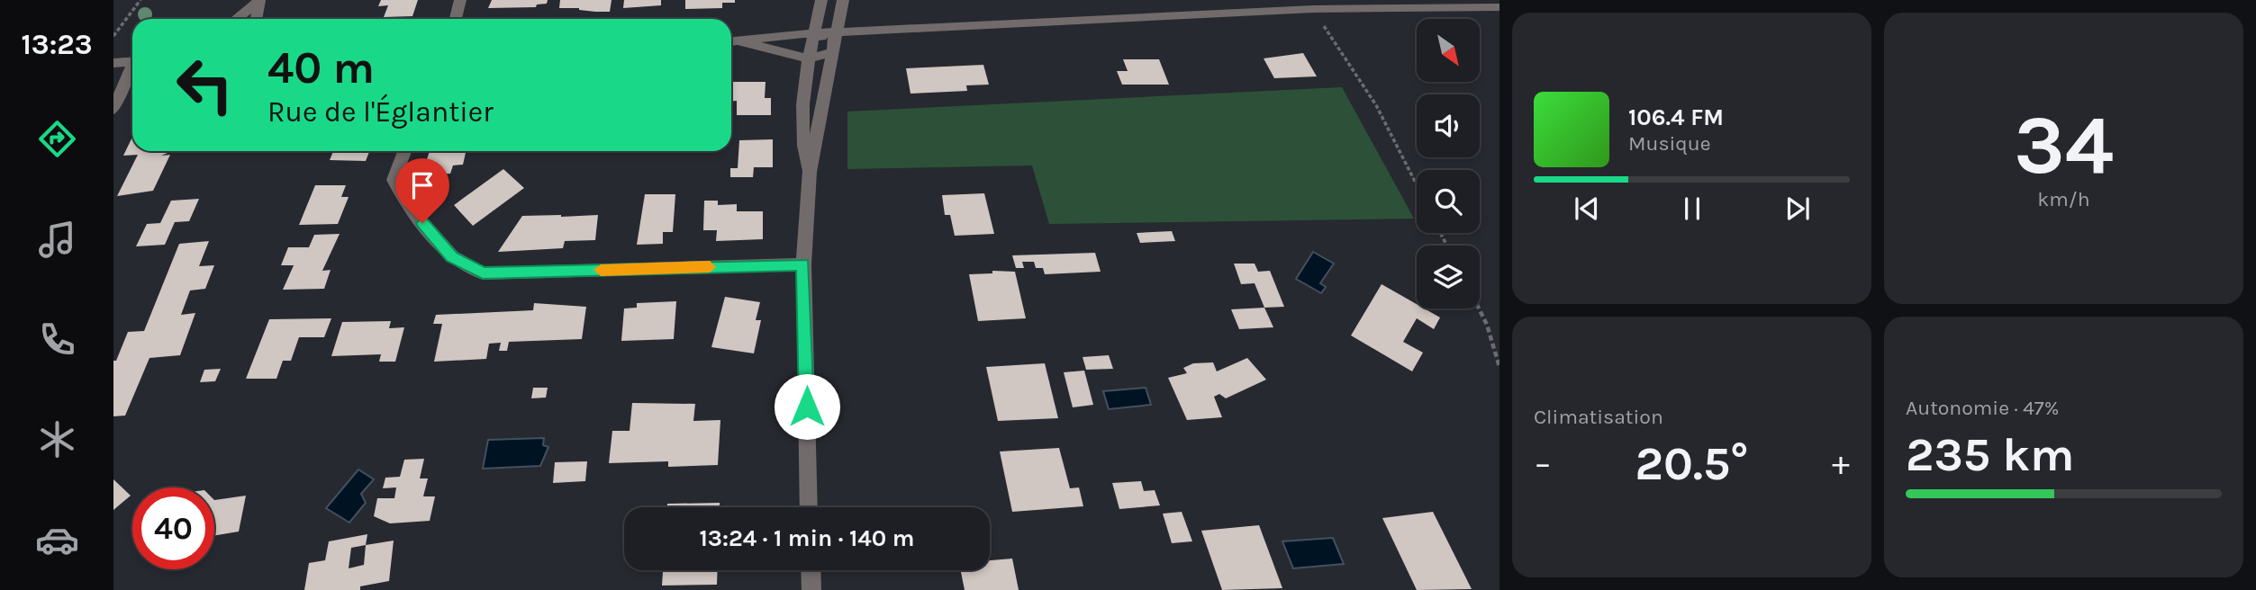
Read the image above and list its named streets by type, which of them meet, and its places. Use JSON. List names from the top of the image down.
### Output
{
  "north": "bottom right",
  "page": {
    "tabs": "13:23",
    "tile": [
      ["34", "km/h"],
      "Climatisation",
      ["Autonomie · 47%", "235 km"]
    ],
    "turn": ["40 m", "Rue de l'Églantier"],
    "song": ["106.4 FM", "Musique"],
    "heat": ["−", "20.5°", "+"],
    "limit": "40",
    "trip": "13:24 · 1 min · 140 m"
  }
}
